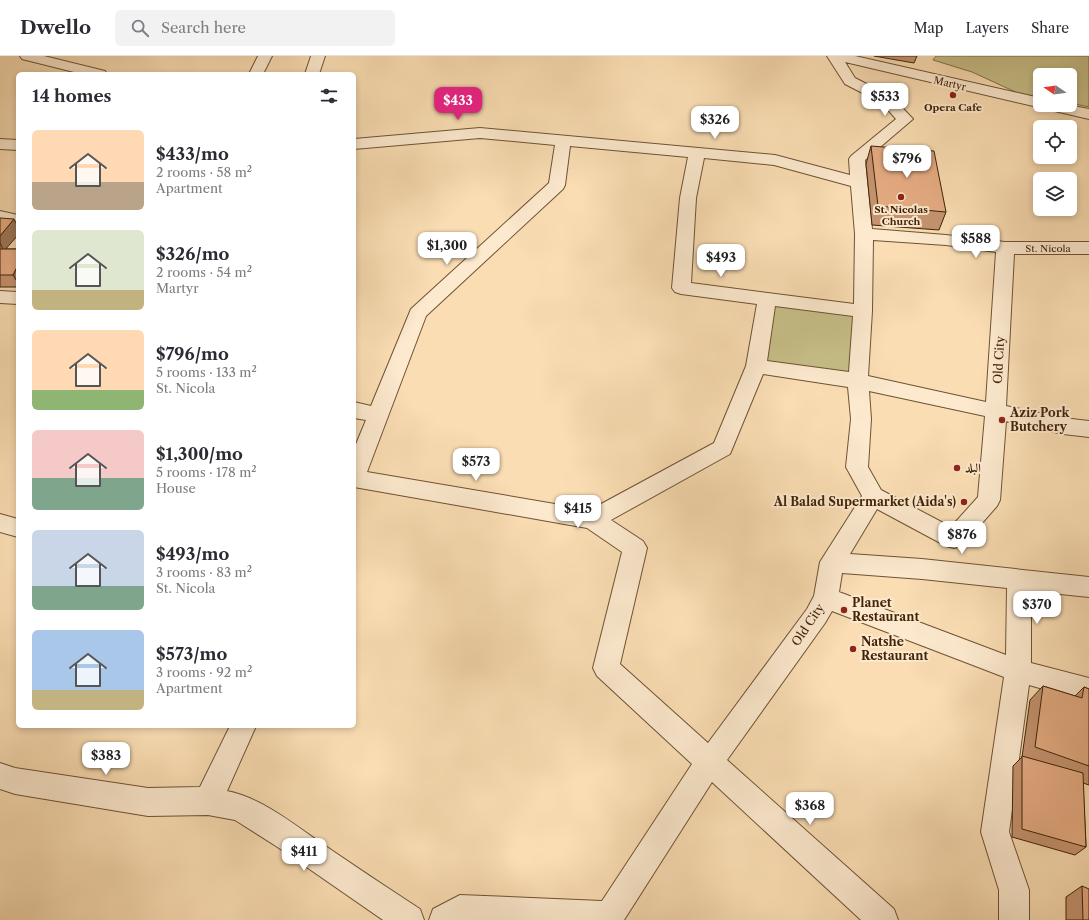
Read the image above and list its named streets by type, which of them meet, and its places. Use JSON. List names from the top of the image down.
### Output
{
  "streets": {
    "street": ["Martyr", "St. Nicola", "Old City"]
  },
  "crossings": [
    ["St. Nicola", "Old City"]
  ],
  "places": [
    "Opera Cafe",
    "St. Nicolas Church",
    "Aziz Pork Butchery",
    "البلد",
    "Al Balad Supermarket (Aida's)",
    "Planet Restaurant",
    "Natshe Restaurant"
  ],
  "north": "left",
  "page": {
    "header": "Dwello",
    "search": "Search here",
    "nav": ["Map", "Layers", "Share"],
    "heading": "14 homes",
    "price": [
      "$533",
      "$433",
      "$326",
      "$796",
      "$588",
      "$1,300",
      "$493",
      "$573",
      "$415",
      "$876",
      "$370",
      "$383",
      "$368",
      "$411"
    ],
    "list": [
      {
        "name": "$433/mo",
        "note": "2 rooms · 58 m² · Apartment"
      },
      {
        "name": "$326/mo",
        "note": "2 rooms · 54 m² · Martyr"
      },
      {
        "name": "$796/mo",
        "note": "5 rooms · 133 m² · St. Nicola"
      },
      {
        "name": "$1,300/mo",
        "note": "5 rooms · 178 m² · House"
      },
      {
        "name": "$493/mo",
        "note": "3 rooms · 83 m² · St. Nicola"
      },
      {
        "name": "$573/mo",
        "note": "3 rooms · 92 m² · Apartment"
      }
    ]
  }
}
